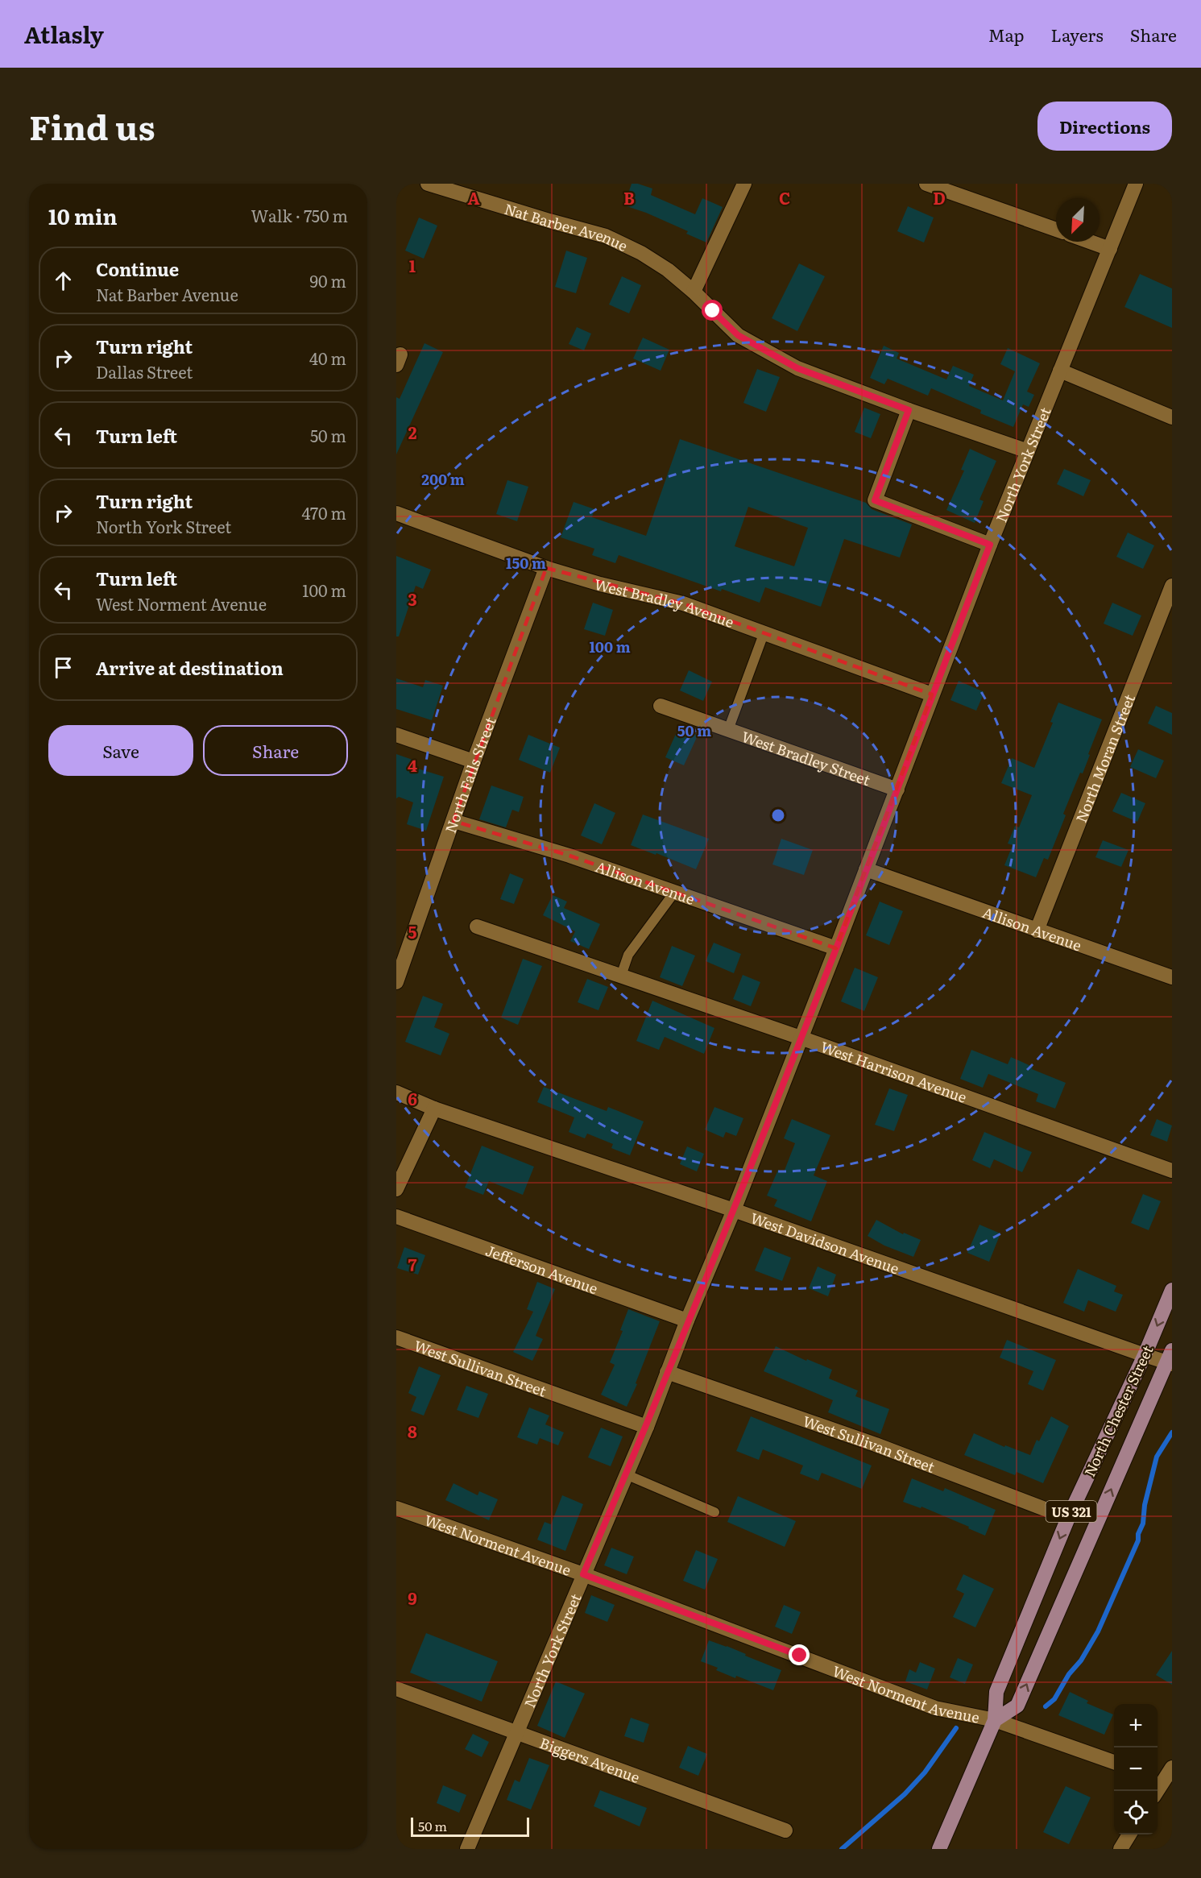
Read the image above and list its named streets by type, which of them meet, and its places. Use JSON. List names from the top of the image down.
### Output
{
  "streets": {
    "main road": ["North Chester Street", "US 321"],
    "street": [
      "Nat Barber Avenue",
      "North York Street",
      "West Bradley Avenue",
      "West Bradley Street",
      "North Moran Street",
      "North Falls Street",
      "Allison Avenue",
      "West Harrison Avenue",
      "West Davidson Avenue",
      "Jefferson Avenue",
      "West Sullivan Street",
      "West Norment Avenue",
      "Biggers Avenue"
    ]
  },
  "crossings": [
    ["North York Street", "West Bradley Avenue"],
    ["North York Street", "West Bradley Street"],
    ["North York Street", "Allison Avenue"],
    ["North York Street", "West Harrison Avenue"],
    ["North York Street", "West Davidson Avenue"],
    ["North York Street", "Jefferson Avenue"],
    ["North York Street", "West Sullivan Street"],
    ["North York Street", "West Norment Avenue"],
    ["North York Street", "Biggers Avenue"],
    ["West Bradley Avenue", "North Falls Street"],
    ["North Moran Street", "Allison Avenue"],
    ["North Falls Street", "Allison Avenue"],
    ["West Davidson Avenue", "North Chester Street"],
    ["West Sullivan Street", "North Chester Street"],
    ["North Chester Street", "West Norment Avenue"]
  ],
  "scale_bar": "50 m",
  "north": "bottom left",
  "page": {
    "header": "Atlasly",
    "nav": ["Map", "Layers", "Share"],
    "title": "Find us",
    "buttons": [
      "Directions",
      ["Save", "Share"]
    ],
    "heading": ["10 min", "Walk · 750 m"],
    "list": [
      ["Continue", "Nat Barber Avenue", "90 m"],
      ["Turn right", "Dallas Street", "40 m"],
      ["Turn left", "50 m"],
      ["Turn right", "North York Street", "470 m"],
      ["Turn left", "West Norment Avenue", "100 m"],
      "Arrive at destination"
    ],
    "map_buttons": ["+", "−"],
    "scale": "50 m"
  },
  "grid": {
    "columns": [
      "A",
      "B",
      "C",
      "D"
    ],
    "rows": [
      "1",
      "2",
      "3",
      "4",
      "5",
      "6",
      "7",
      "8",
      "9"
    ]
  },
  "rings": [
    "200 m",
    "150 m",
    "100 m",
    "50 m"
  ]
}
